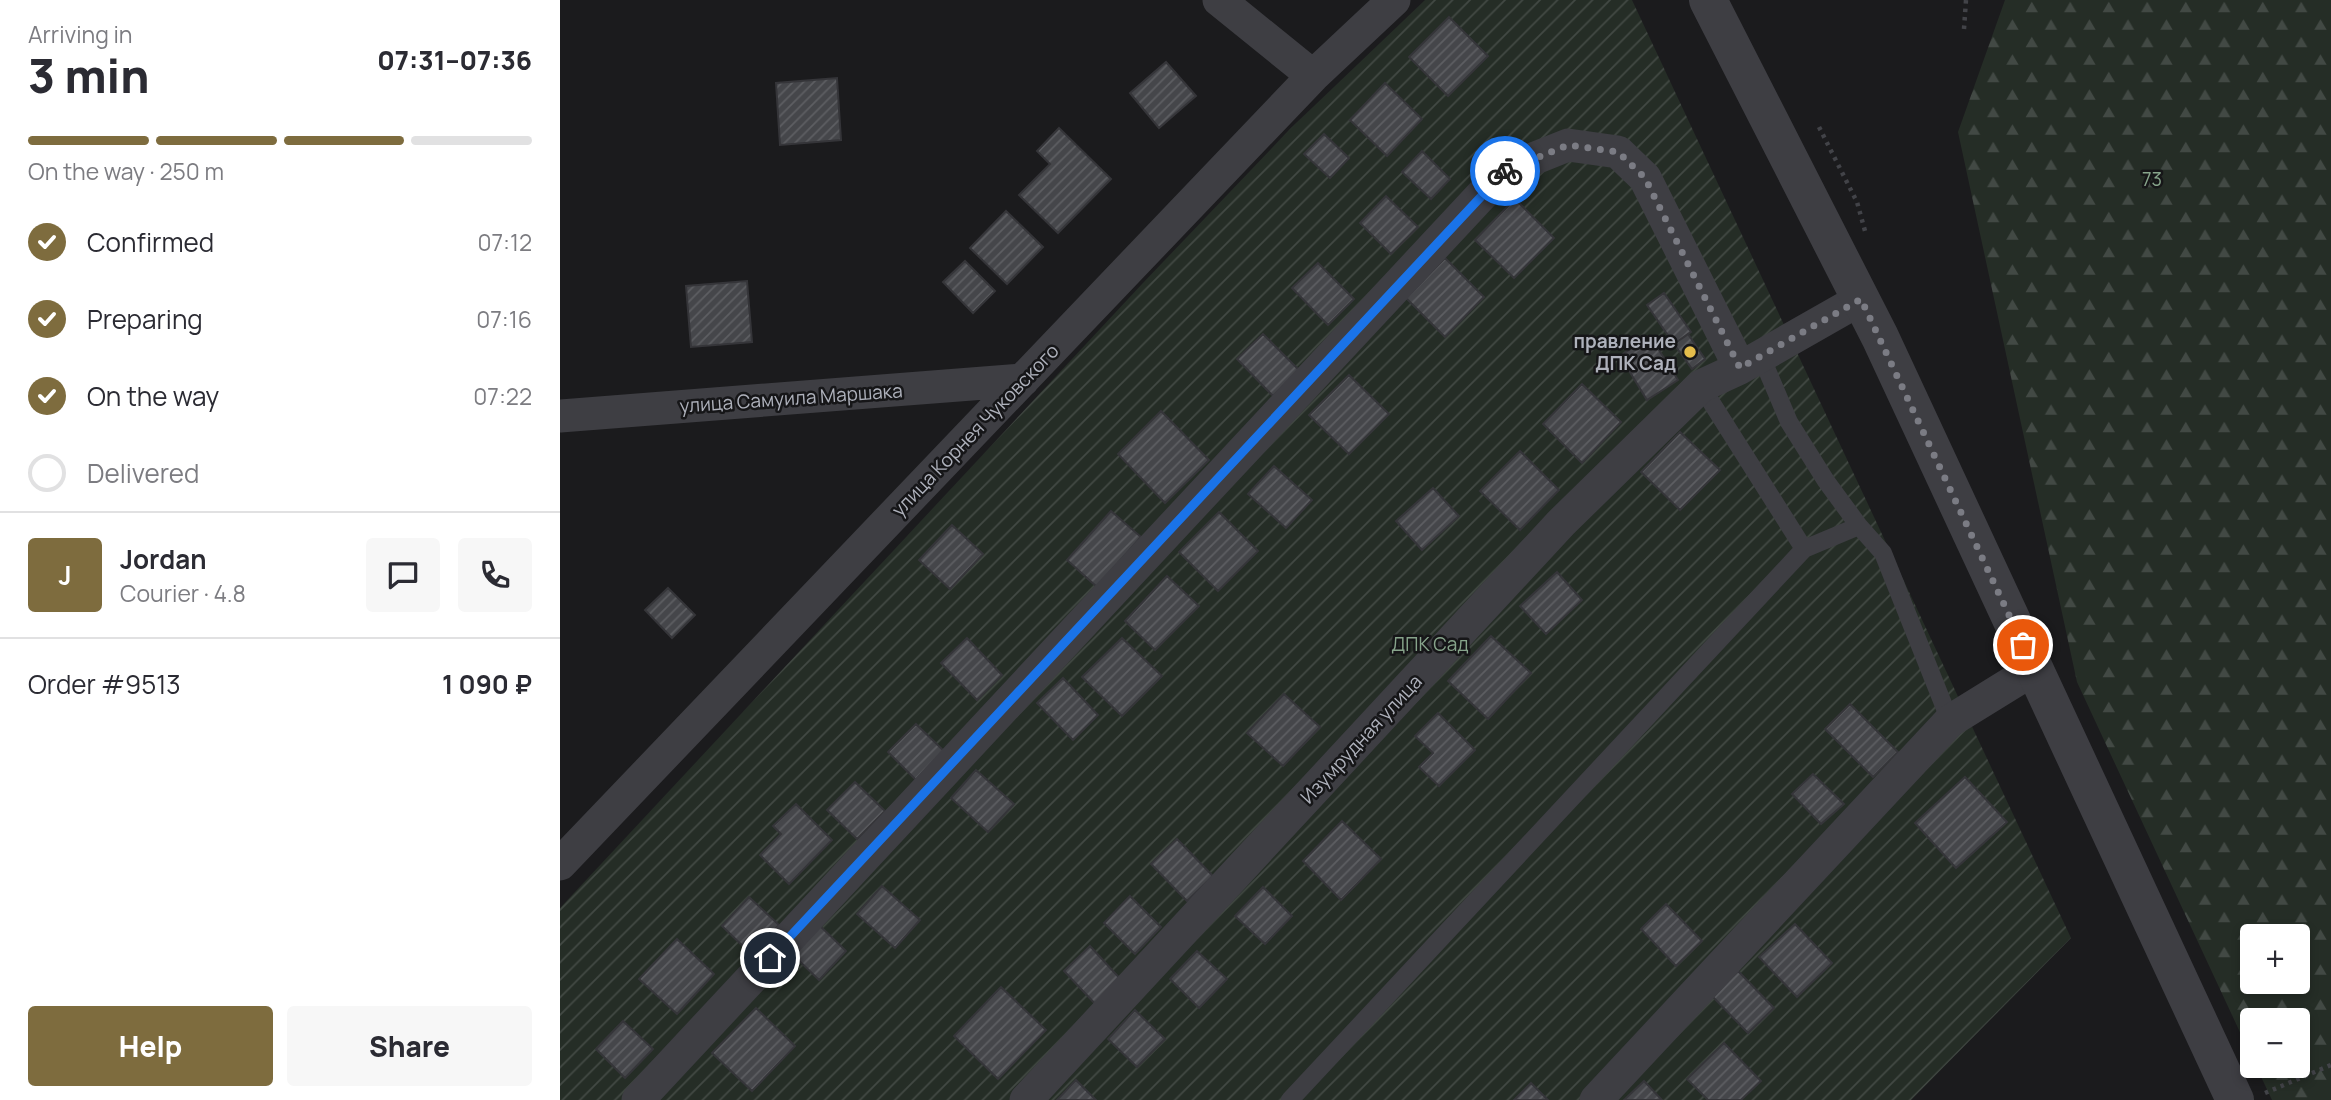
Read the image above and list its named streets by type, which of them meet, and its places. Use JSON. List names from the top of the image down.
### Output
{
  "streets": {
    "street": ["улица Самуила Маршака", "улица Корнея Чуковского", "Изумрудная улица"]
  },
  "crossings": [
    ["улица Самуила Маршака", "улица Корнея Чуковского"]
  ],
  "parks": ["73", "ДПК Сад"],
  "places": ["правление ДПК Сад"],
  "page": {
    "heading": ["3 min", "Arriving in", "07:31–07:36"],
    "panel": [
      "Jordan",
      "Courier · 4.8",
      "Order #9513",
      "1 090 ₽"
    ],
    "bar": "On the way · 250 m",
    "list": [
      ["Confirmed", "07:12"],
      ["Preparing", "07:16"],
      ["On the way", "07:22"],
      "Delivered"
    ],
    "round": "J",
    "map_buttons": ["+", "−"],
    "buttons": ["Help", "Share"]
  }
}
